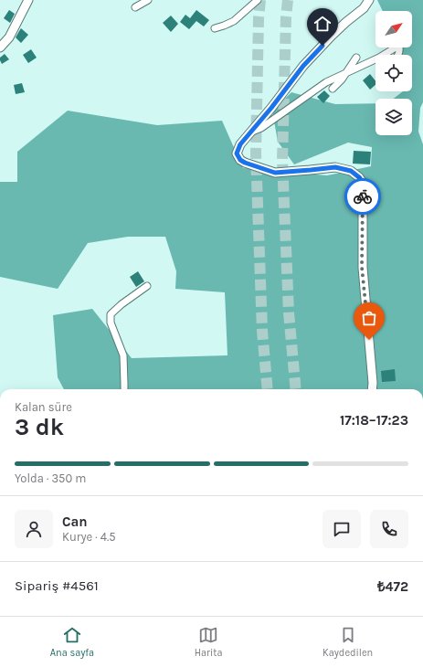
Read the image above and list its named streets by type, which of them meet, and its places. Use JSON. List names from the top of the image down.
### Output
{
  "north": "top right",
  "page": {
    "heading": ["3 dk", "Kalan süre", "17:18–17:23"],
    "panel": [
      "Can",
      "Kurye · 4.5",
      "Sipariş #4561",
      "₺472"
    ],
    "bar": "Yolda · 350 m",
    "tabs": ["Ana sayfa", "Harita", "Kaydedilen"]
  }
}
